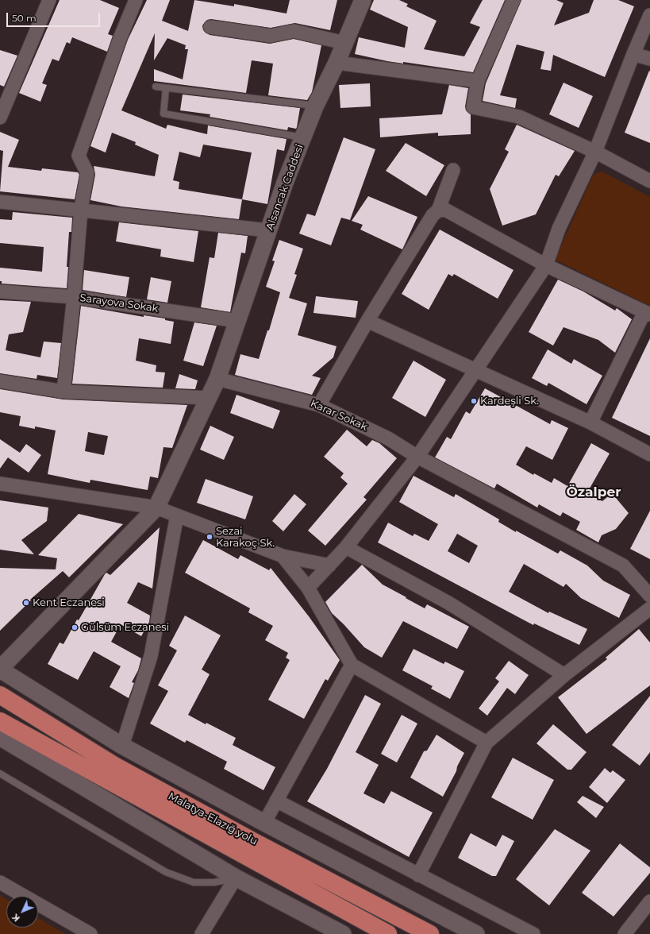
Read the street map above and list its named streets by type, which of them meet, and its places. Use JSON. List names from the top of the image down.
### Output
{
  "streets": {
    "highway": ["Malatya-Elazığ yolu"],
    "street": ["Alsancak Caddesi", "Sarayova Sokak", "Karar Sokak"]
  },
  "crossings": [
    ["Alsancak Caddesi", "Sarayova Sokak"],
    ["Alsancak Caddesi", "Karar Sokak"]
  ],
  "districts": ["Özalper"],
  "places": [
    "Kardeşli Sk.",
    "Sezai Karakoç Sk.",
    "Kent Eczanesi",
    "Gülsüm Eczanesi"
  ],
  "scale_bar": "50 m",
  "north": "bottom left"
}
